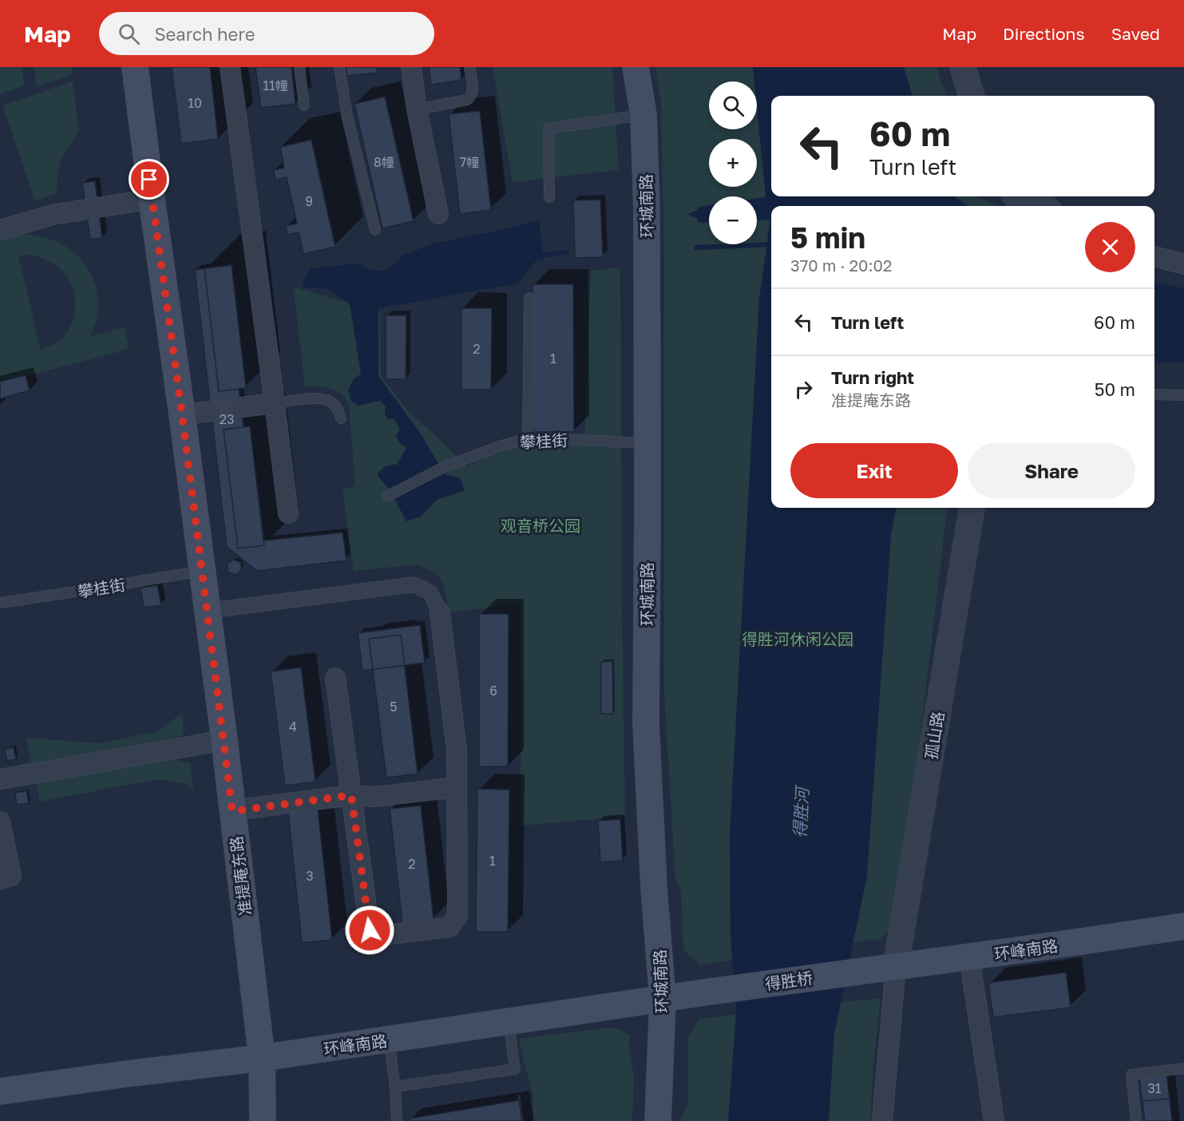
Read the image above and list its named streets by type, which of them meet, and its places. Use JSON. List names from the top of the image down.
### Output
{
  "streets": {
    "main road": [
      "环城南路",
      "准提庵东路",
      "环峰南路",
      "得胜桥"
    ],
    "street": ["孤山路"],
    "lane": ["攀桂街"]
  },
  "crossings": [
    ["环城南路", "攀桂街"],
    ["环城南路", "环峰南路"],
    ["攀桂街", "准提庵东路"],
    ["孤山路", "环峰南路"],
    ["准提庵东路", "环峰南路"],
    ["环峰南路", "得胜桥"]
  ],
  "water": ["得胜河"],
  "parks": ["观音桥公园", "得胜河休闲公园"],
  "house_numbers": [
    "11幢",
    "10",
    "8幢",
    "7幢",
    "9",
    "2",
    "1",
    "23",
    "6",
    "5",
    "4",
    "1",
    "2",
    "3",
    "31"
  ],
  "page": {
    "header": "Map",
    "search": "Search here",
    "nav": ["Map", "Directions", "Saved"],
    "map_buttons": ["+", "−"],
    "turn": ["60 m", "Turn left"],
    "heading": ["5 min", "370 m · 20:02"],
    "list": [
      {
        "name": "Turn left",
        "value": "60 m"
      },
      {
        "name": "Turn right",
        "note": "准提庵东路",
        "value": "50 m"
      }
    ],
    "buttons": ["Exit", "Share"]
  }
}
